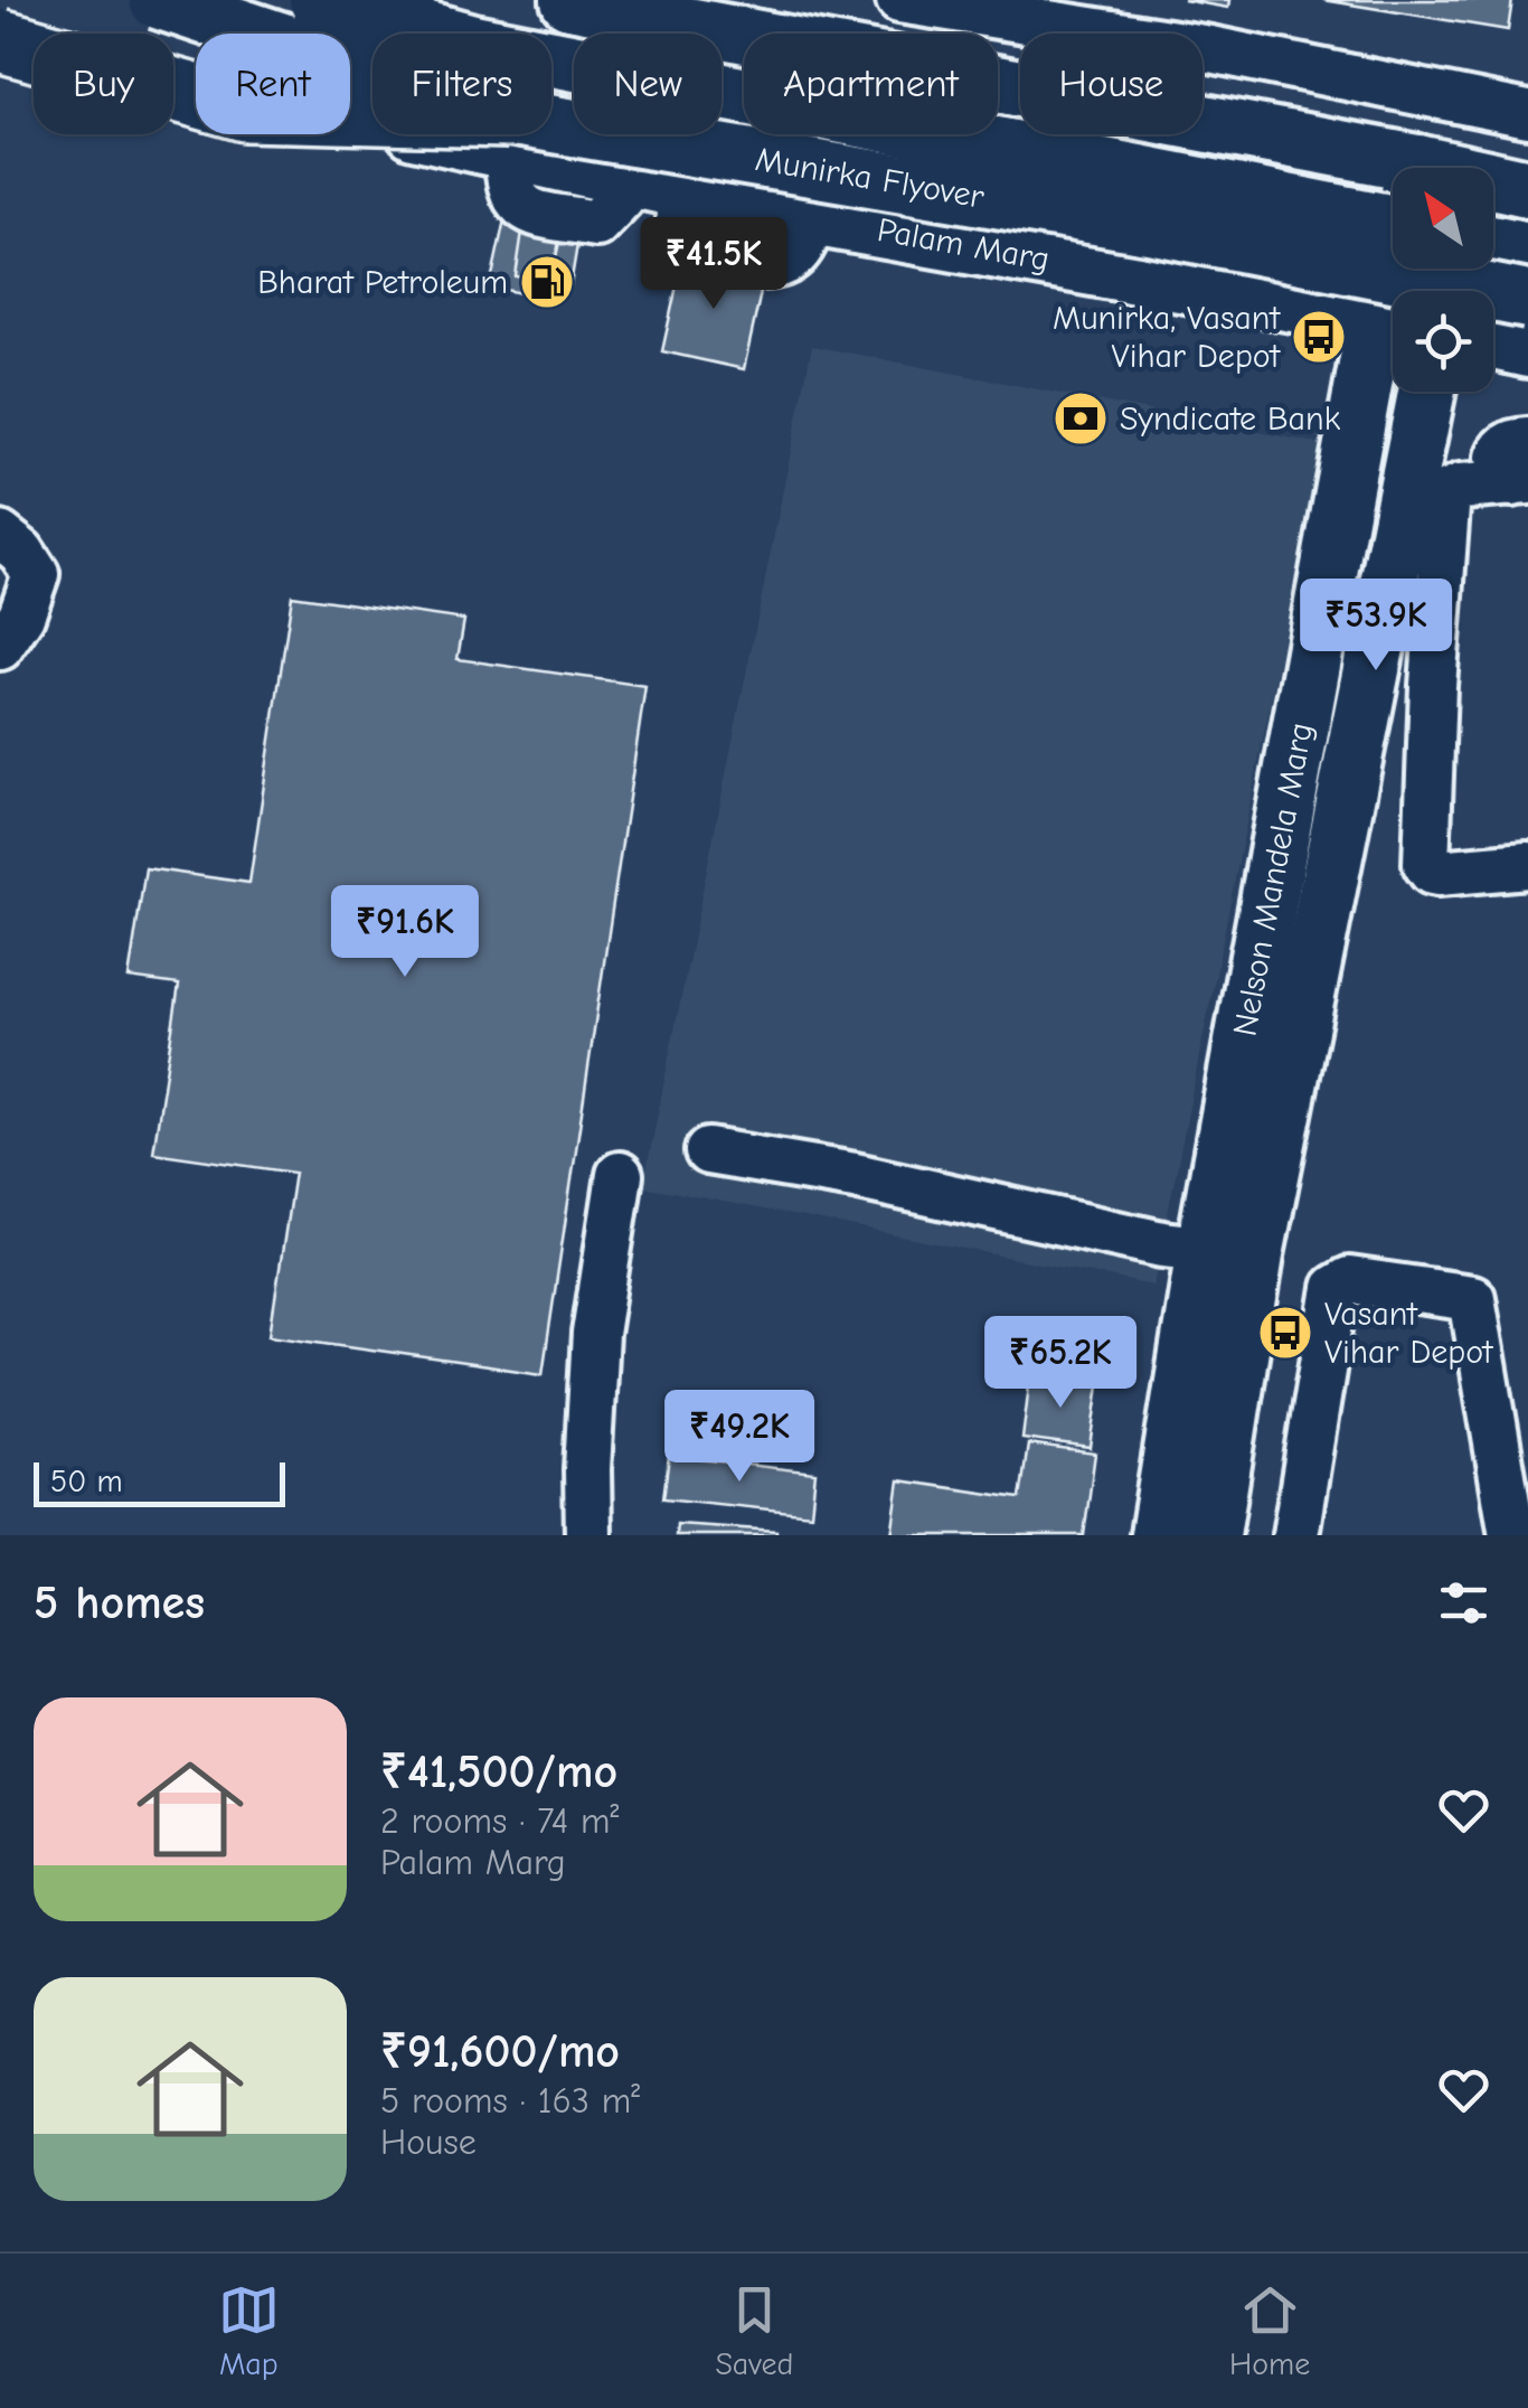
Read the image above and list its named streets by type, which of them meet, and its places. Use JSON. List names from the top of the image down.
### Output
{
  "streets": {
    "main road": ["Munirka Flyover", "Palam Marg", "Nelson Mandela Marg"]
  },
  "places": {
    "fuel station": ["Bharat Petroleum"],
    "bus stop": ["Munirka, Vasant Vihar Depot", "Vasant Vihar Depot"],
    "bank": ["Syndicate Bank"]
  },
  "scale_bar": "50 m",
  "north": "top left",
  "page": {
    "chip": [
      "Buy",
      "Rent",
      "Filters",
      "New",
      "Apartment",
      "House"
    ],
    "price": [
      "₹41.5K",
      "₹53.9K",
      "₹91.6K",
      "₹65.2K",
      "₹49.2K"
    ],
    "scale": "50 m",
    "heading": "5 homes",
    "list": [
      {
        "name": "₹41,500/mo",
        "note": "2 rooms · 74 m² · Palam Marg"
      },
      {
        "name": "₹91,600/mo",
        "note": "5 rooms · 163 m² · House"
      }
    ],
    "tabs": ["Map", "Saved", "Home"]
  }
}
